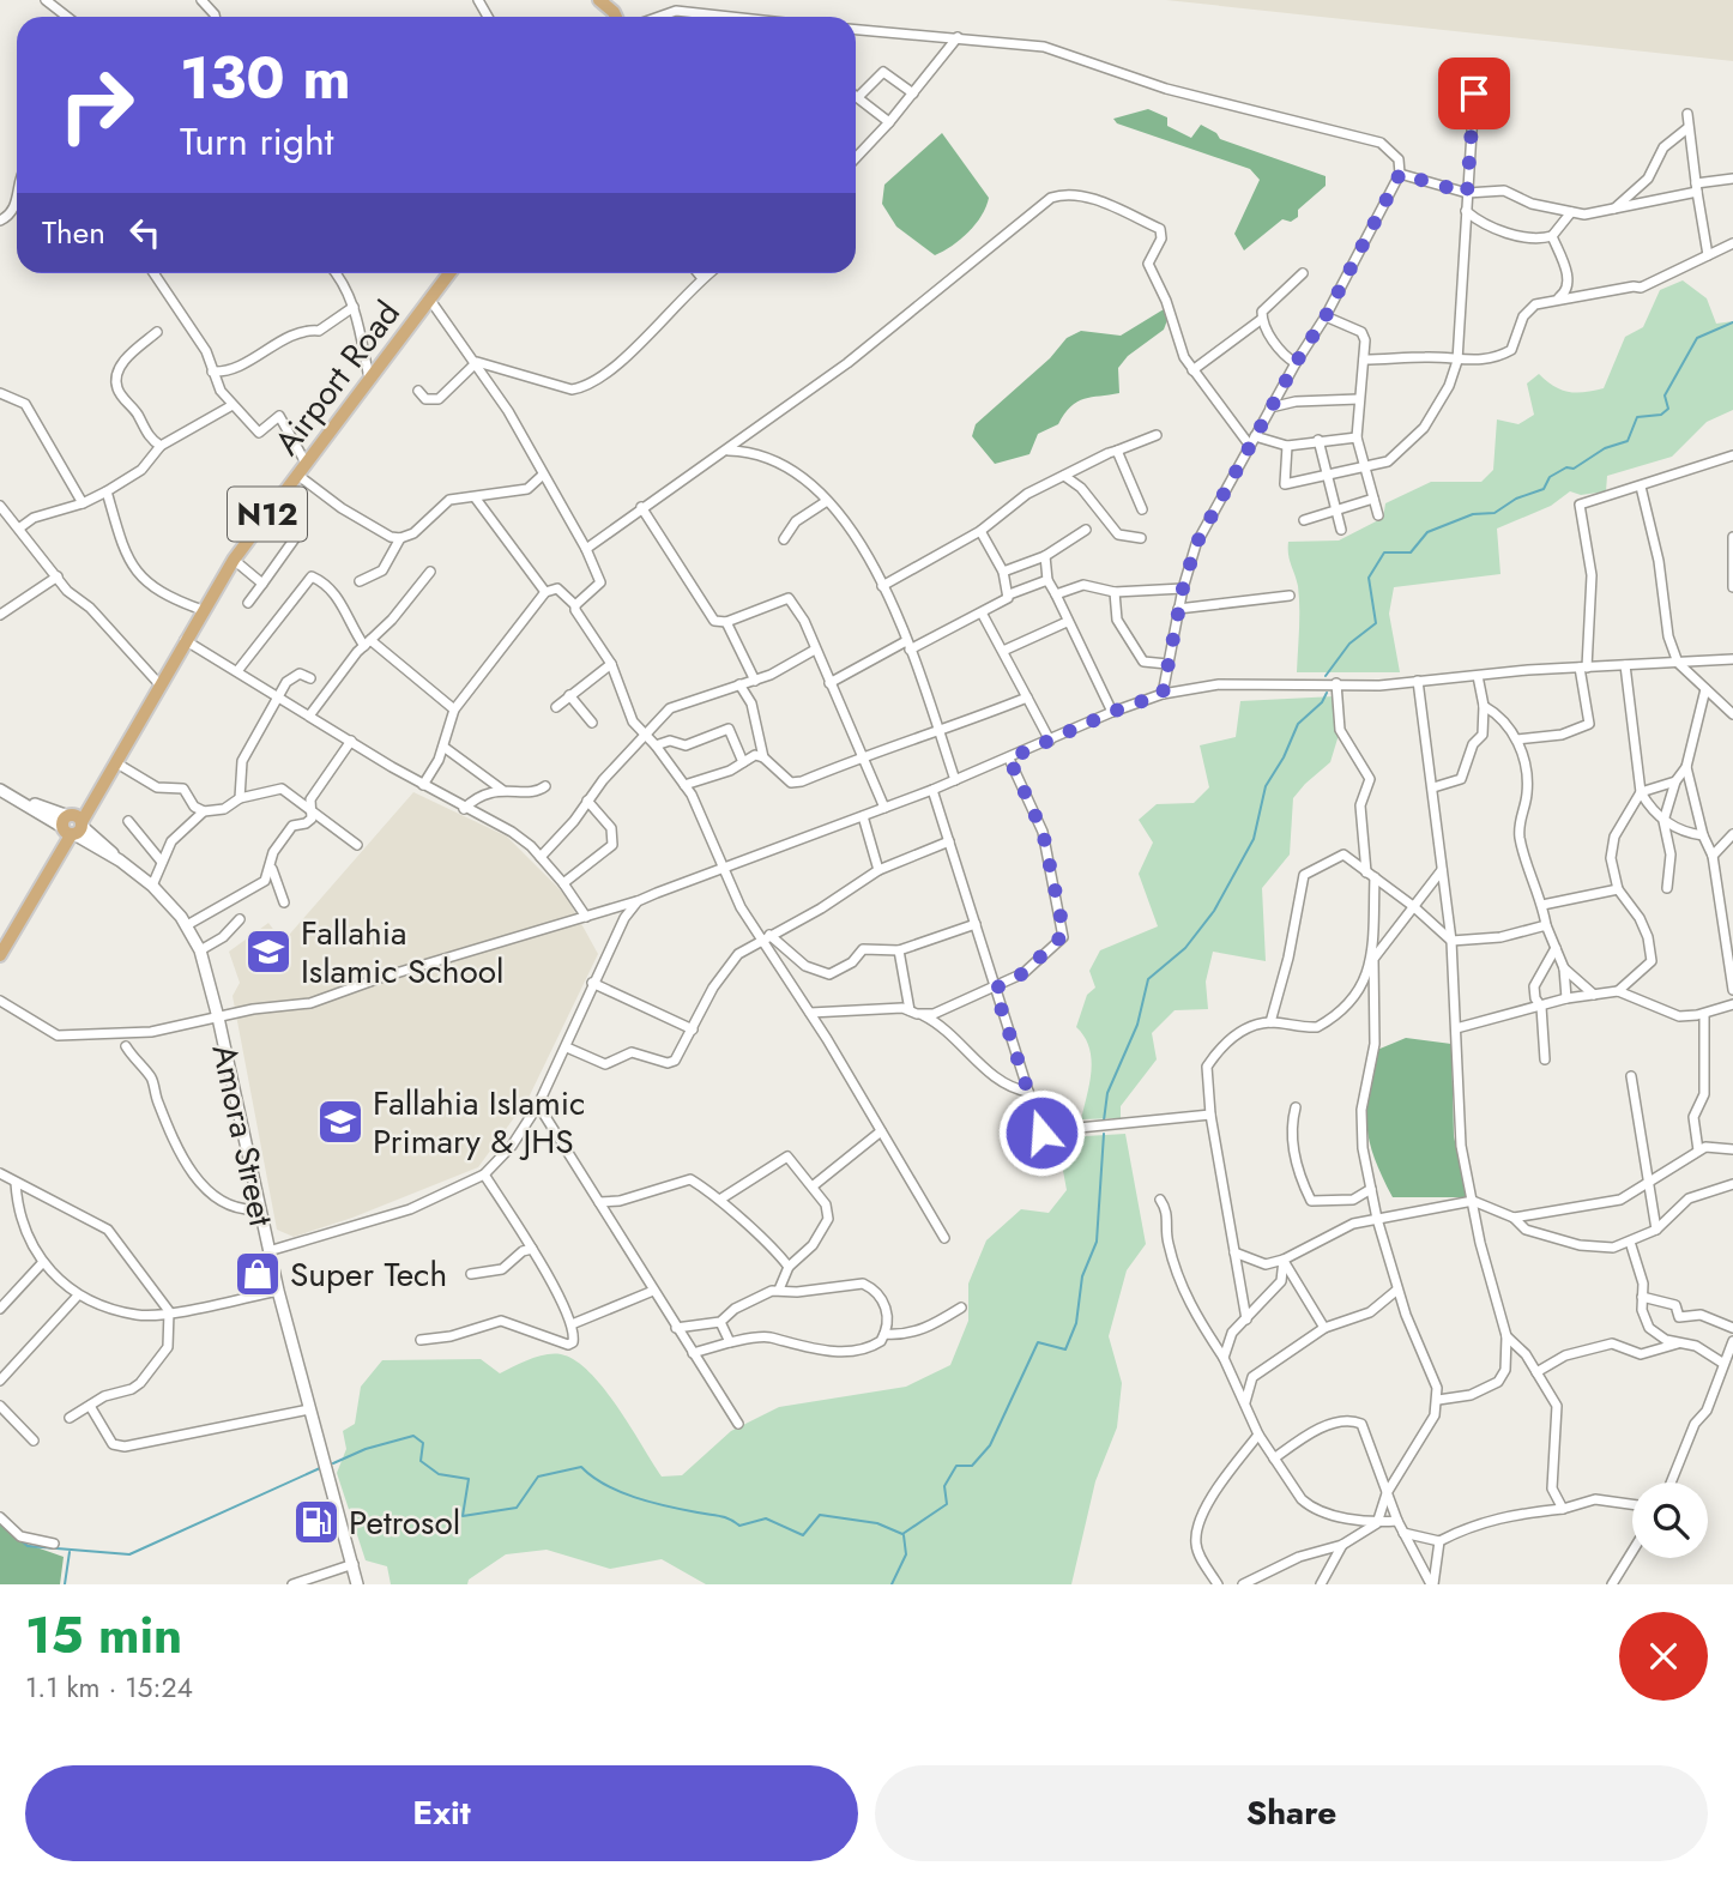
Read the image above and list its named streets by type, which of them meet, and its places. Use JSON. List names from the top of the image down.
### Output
{
  "streets": {
    "highway": ["Airport Road", "N12"],
    "street": ["Amora Street"]
  },
  "crossings": [
    ["Airport Road", "N12"],
    ["Airport Road", "Amora Street"],
    ["N12", "Amora Street"]
  ],
  "places": {
    "school or university": ["Fallahia Islamic School", "Fallahia Islamic Primary & JHS"],
    "shop": ["Super Tech"],
    "fuel station": ["Petrosol"]
  },
  "page": {
    "turn": ["130 m", "Turn right"],
    "then": "Then",
    "heading": ["15 min", "1.1 km · 15:24"],
    "buttons": ["Exit", "Share"]
  }
}
